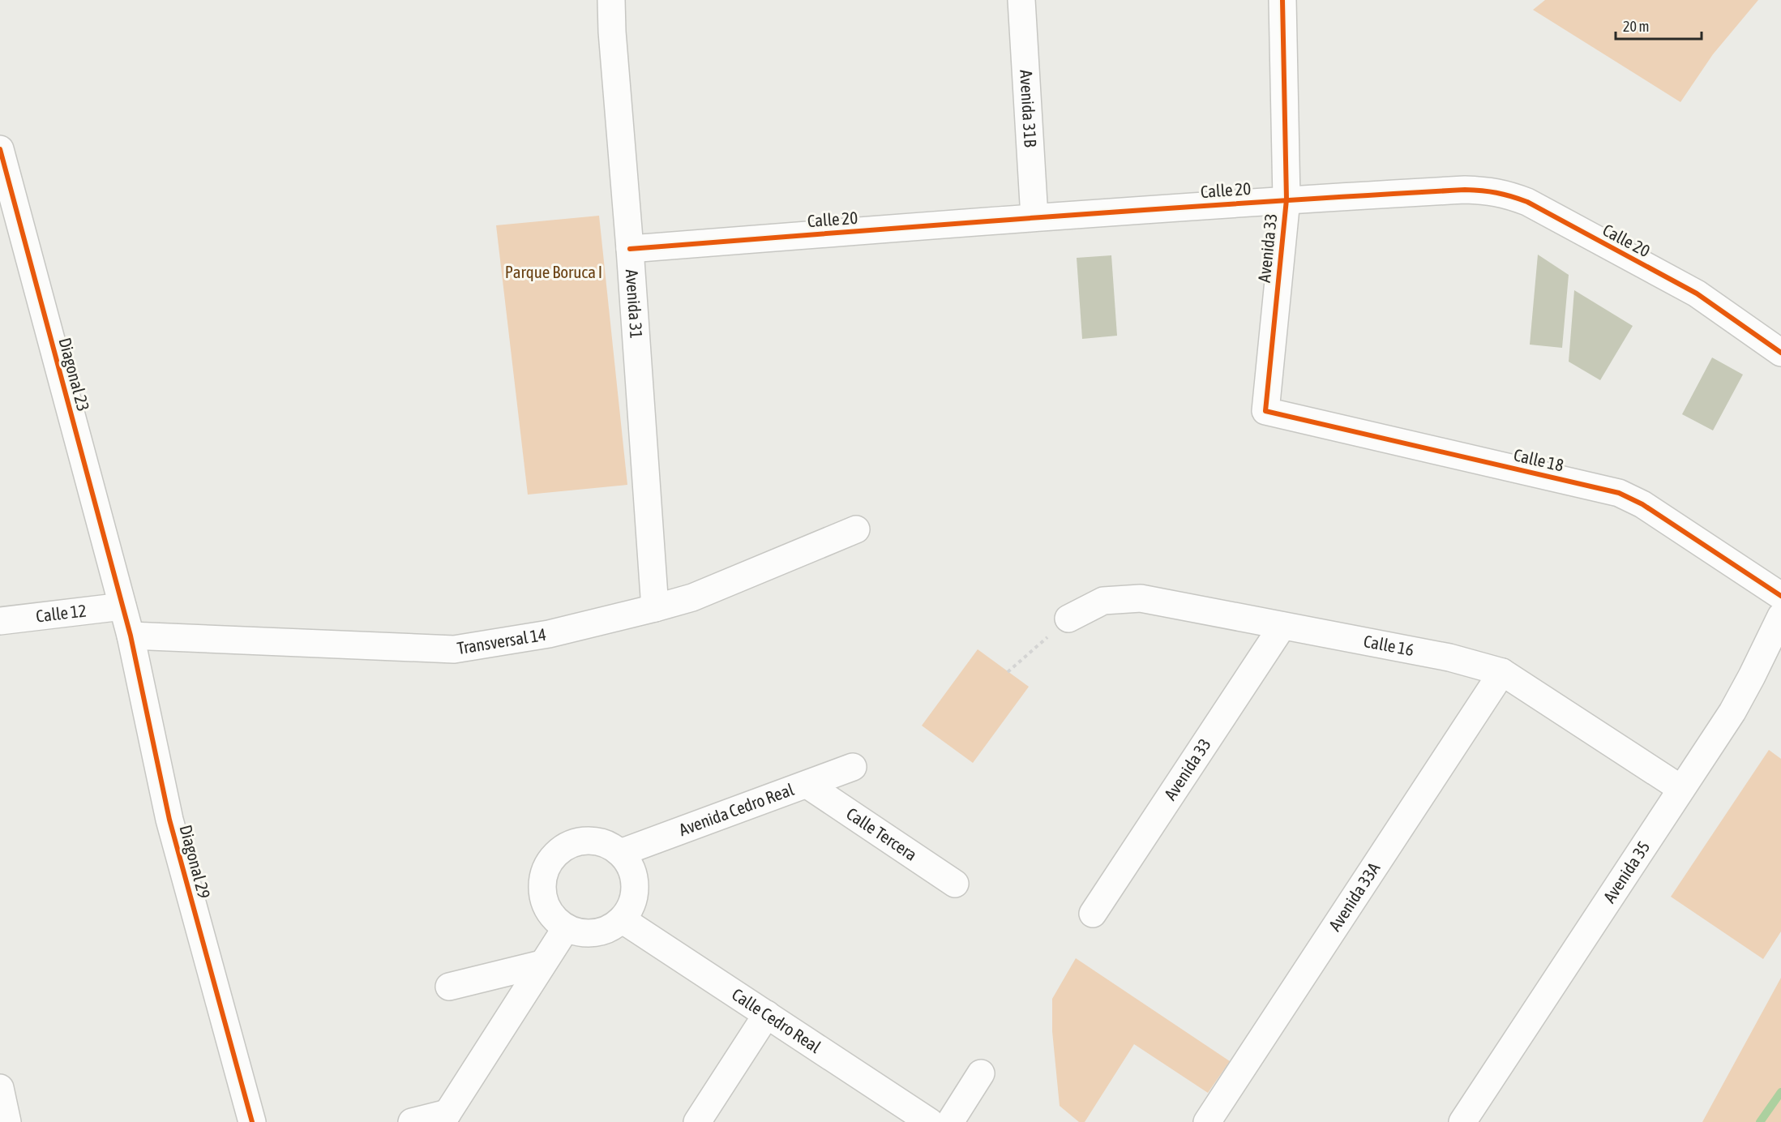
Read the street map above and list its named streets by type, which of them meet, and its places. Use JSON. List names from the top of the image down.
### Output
{
  "streets": {
    "street": [
      "Avenida 31B",
      "Calle 20",
      "Avenida 33",
      "Avenida 31",
      "Diagonal 23",
      "Calle 18",
      "Calle 12",
      "Transversal 14",
      "Calle 16",
      "Avenida Cedro Real",
      "Calle Tercera",
      "Diagonal 29",
      "Avenida 35",
      "Avenida 33A",
      "Calle Cedro Real"
    ]
  },
  "crossings": [
    ["Avenida 31B", "Calle 20"],
    ["Calle 20", "Avenida 33"],
    ["Calle 20", "Avenida 31"],
    ["Avenida 33", "Calle 18"],
    ["Avenida 33", "Calle 16"],
    ["Avenida 31", "Transversal 14"],
    ["Diagonal 23", "Calle 12"],
    ["Diagonal 23", "Diagonal 29"],
    ["Calle 12", "Diagonal 29"],
    ["Transversal 14", "Diagonal 29"],
    ["Calle 16", "Avenida 35"],
    ["Calle 16", "Avenida 33A"],
    ["Avenida Cedro Real", "Calle Tercera"],
    ["Avenida Cedro Real", "Calle Cedro Real"]
  ],
  "parks": ["Parque Boruca I"],
  "scale_bar": "20 m"
}
